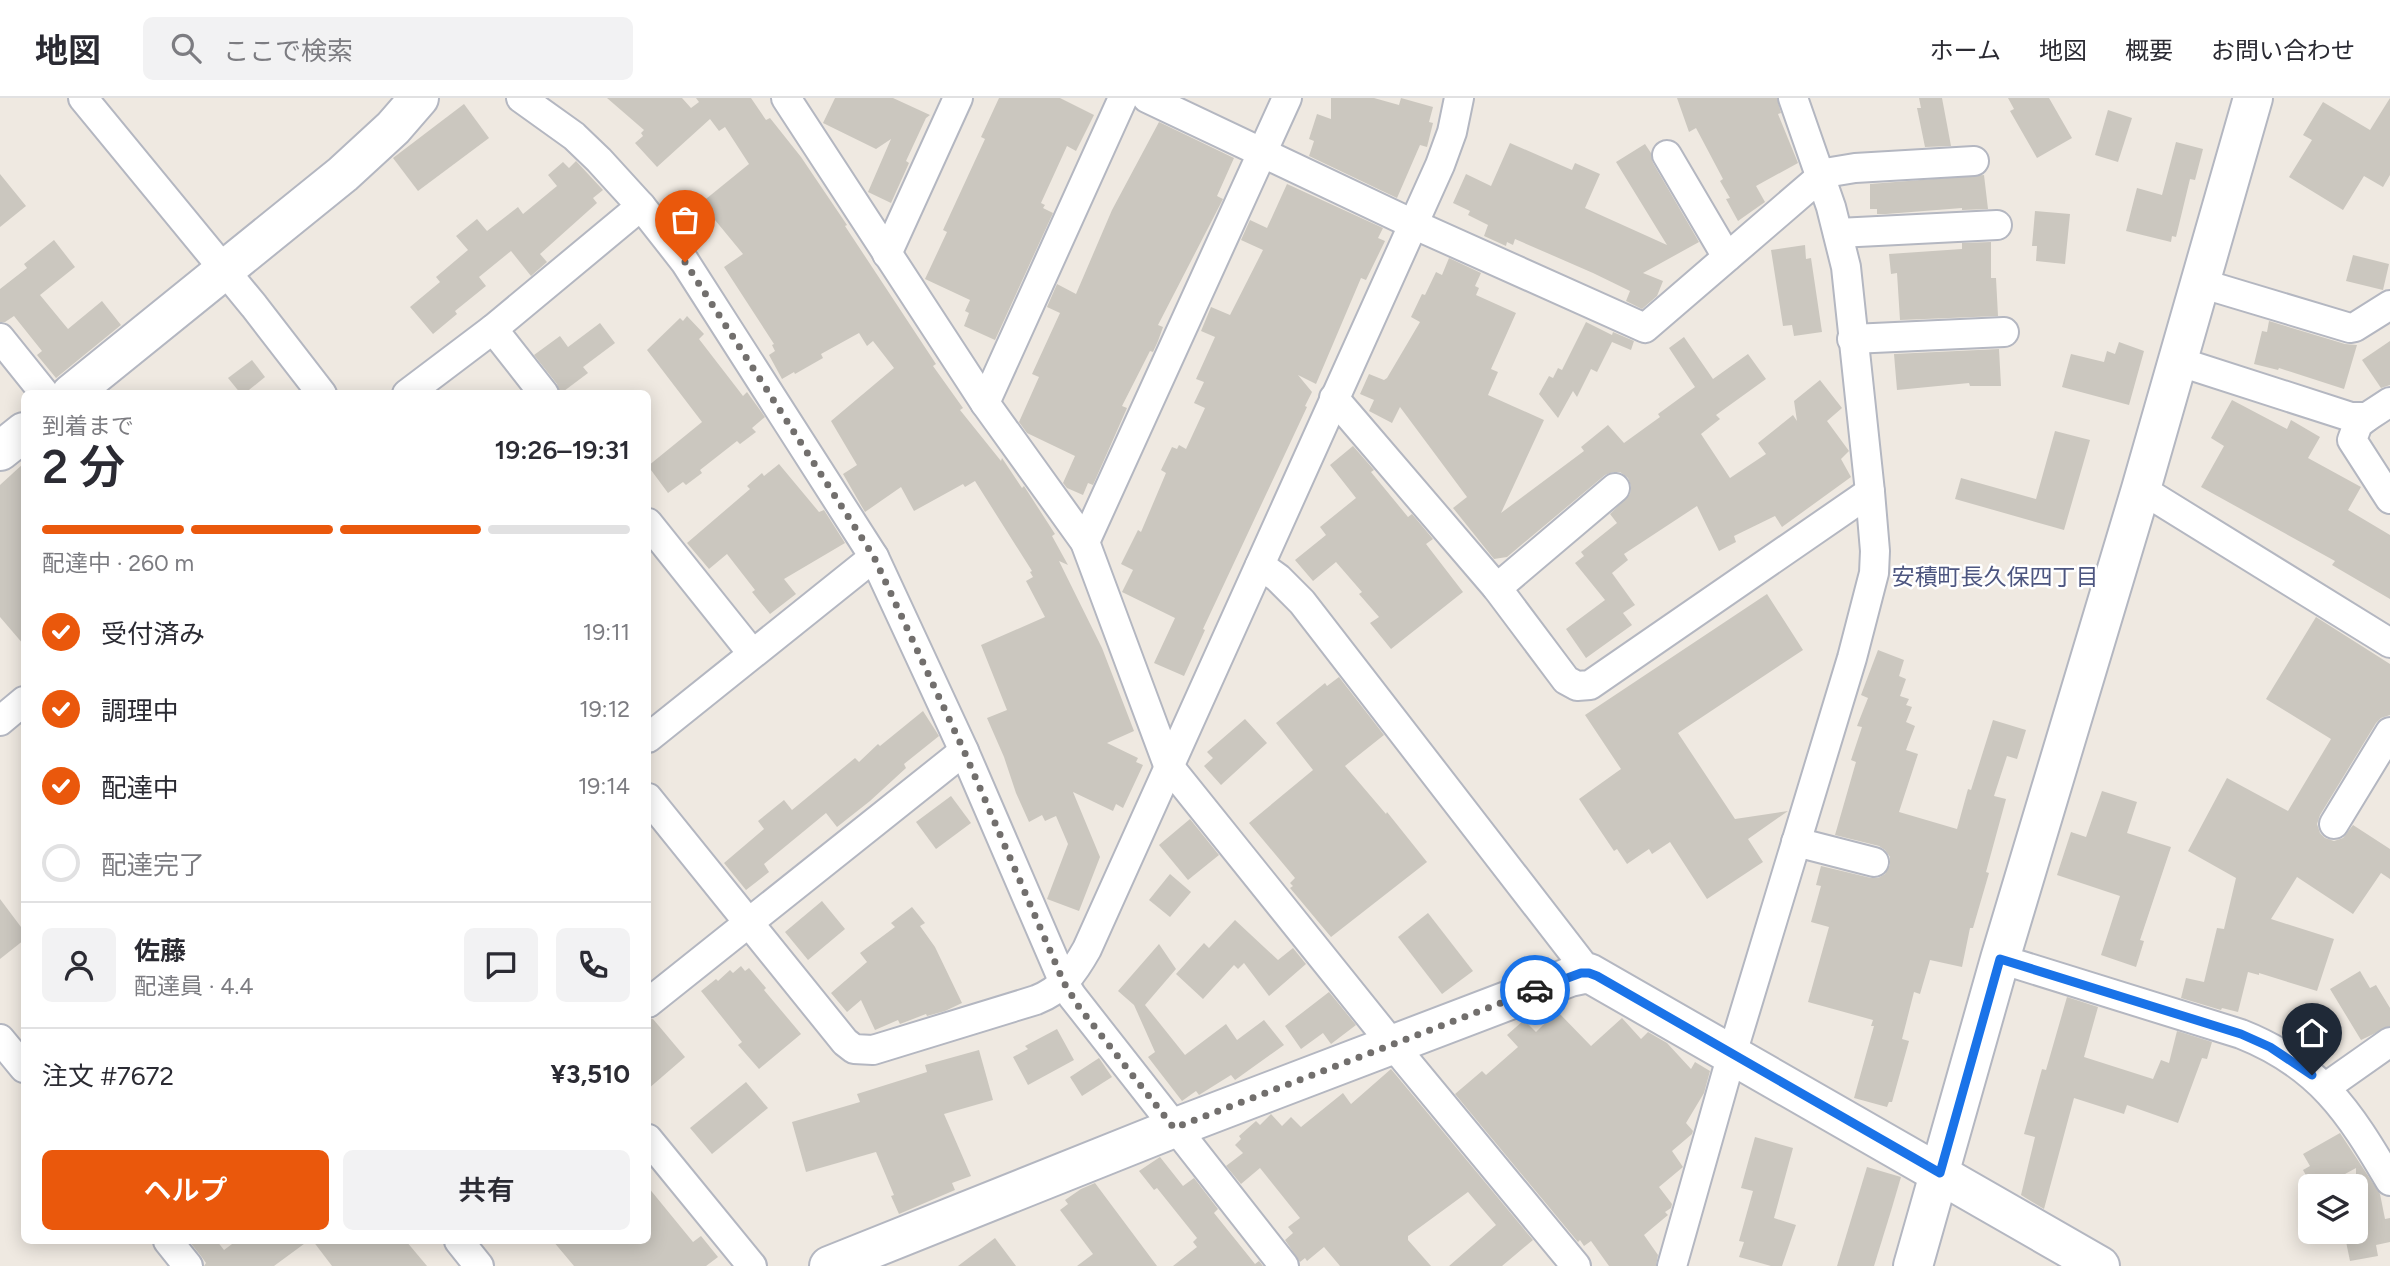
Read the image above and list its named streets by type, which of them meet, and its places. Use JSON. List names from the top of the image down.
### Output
{
  "districts": ["安積町長久保四丁目"],
  "page": {
    "header": "地図",
    "search": "ここで検索",
    "nav": [
      "ホーム",
      "地図",
      "概要",
      "お問い合わせ"
    ],
    "heading": ["2 分", "到着まで", "19:26–19:31"],
    "panel": [
      "佐藤",
      "配達員 · 4.4",
      "注文 #7672",
      "¥3,510"
    ],
    "bar": "配達中 · 260 m",
    "list": [
      ["受付済み", "19:11"],
      ["調理中", "19:12"],
      ["配達中", "19:14"],
      "配達完了"
    ],
    "buttons": ["ヘルプ", "共有"]
  }
}
